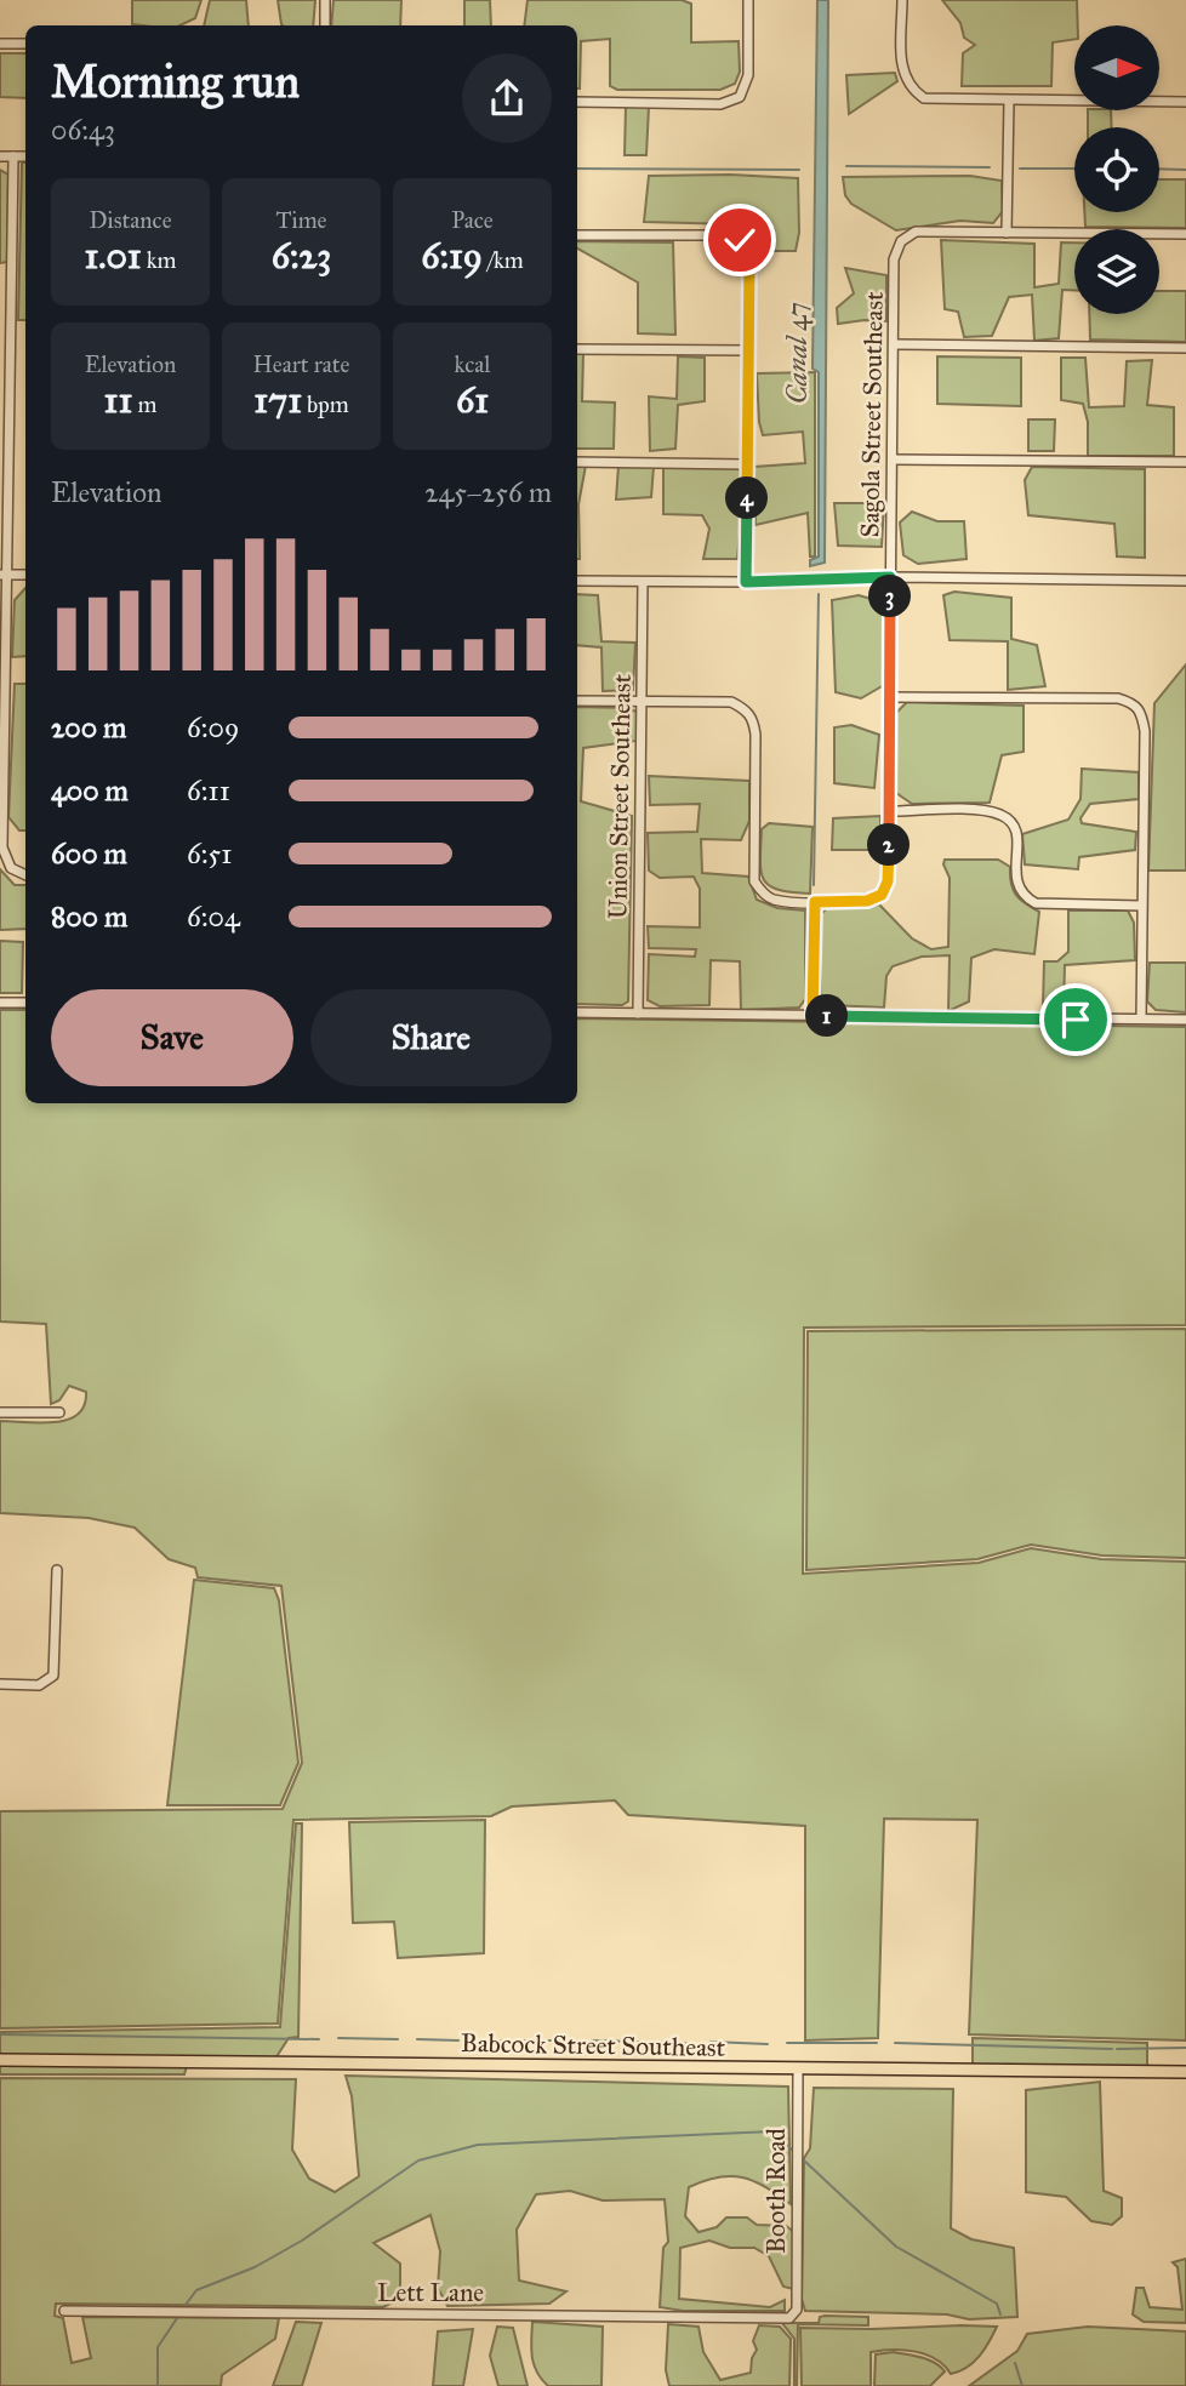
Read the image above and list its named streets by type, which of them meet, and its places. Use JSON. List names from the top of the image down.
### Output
{
  "streets": {
    "main road": ["Babcock Street Southeast"],
    "street": [
      "Sagola Street Southeast",
      "Union Street Southeast",
      "Booth Road",
      "Lett Lane"
    ]
  },
  "crossings": [
    ["Babcock Street Southeast", "Booth Road"],
    ["Booth Road", "Lett Lane"]
  ],
  "water": ["Canal 47"],
  "north": "right",
  "page": {
    "heading": ["Morning run", "06:43"],
    "stats": [
      ["Distance", "1.01 km"],
      ["Time", "6:23"],
      ["Pace", "6:19 /km"],
      ["Elevation", "11 m"],
      ["Heart rate", "171 bpm"],
      ["kcal", "61"]
    ],
    "chart": ["Elevation", "245–256 m"],
    "pins": [
      "4",
      "3",
      "2",
      "1"
    ],
    "list": [
      {
        "name": "200 m",
        "note": "6:09"
      },
      {
        "name": "400 m",
        "note": "6:11"
      },
      {
        "name": "600 m",
        "note": "6:51"
      },
      {
        "name": "800 m",
        "note": "6:04"
      }
    ],
    "buttons": ["Save", "Share"]
  }
}
